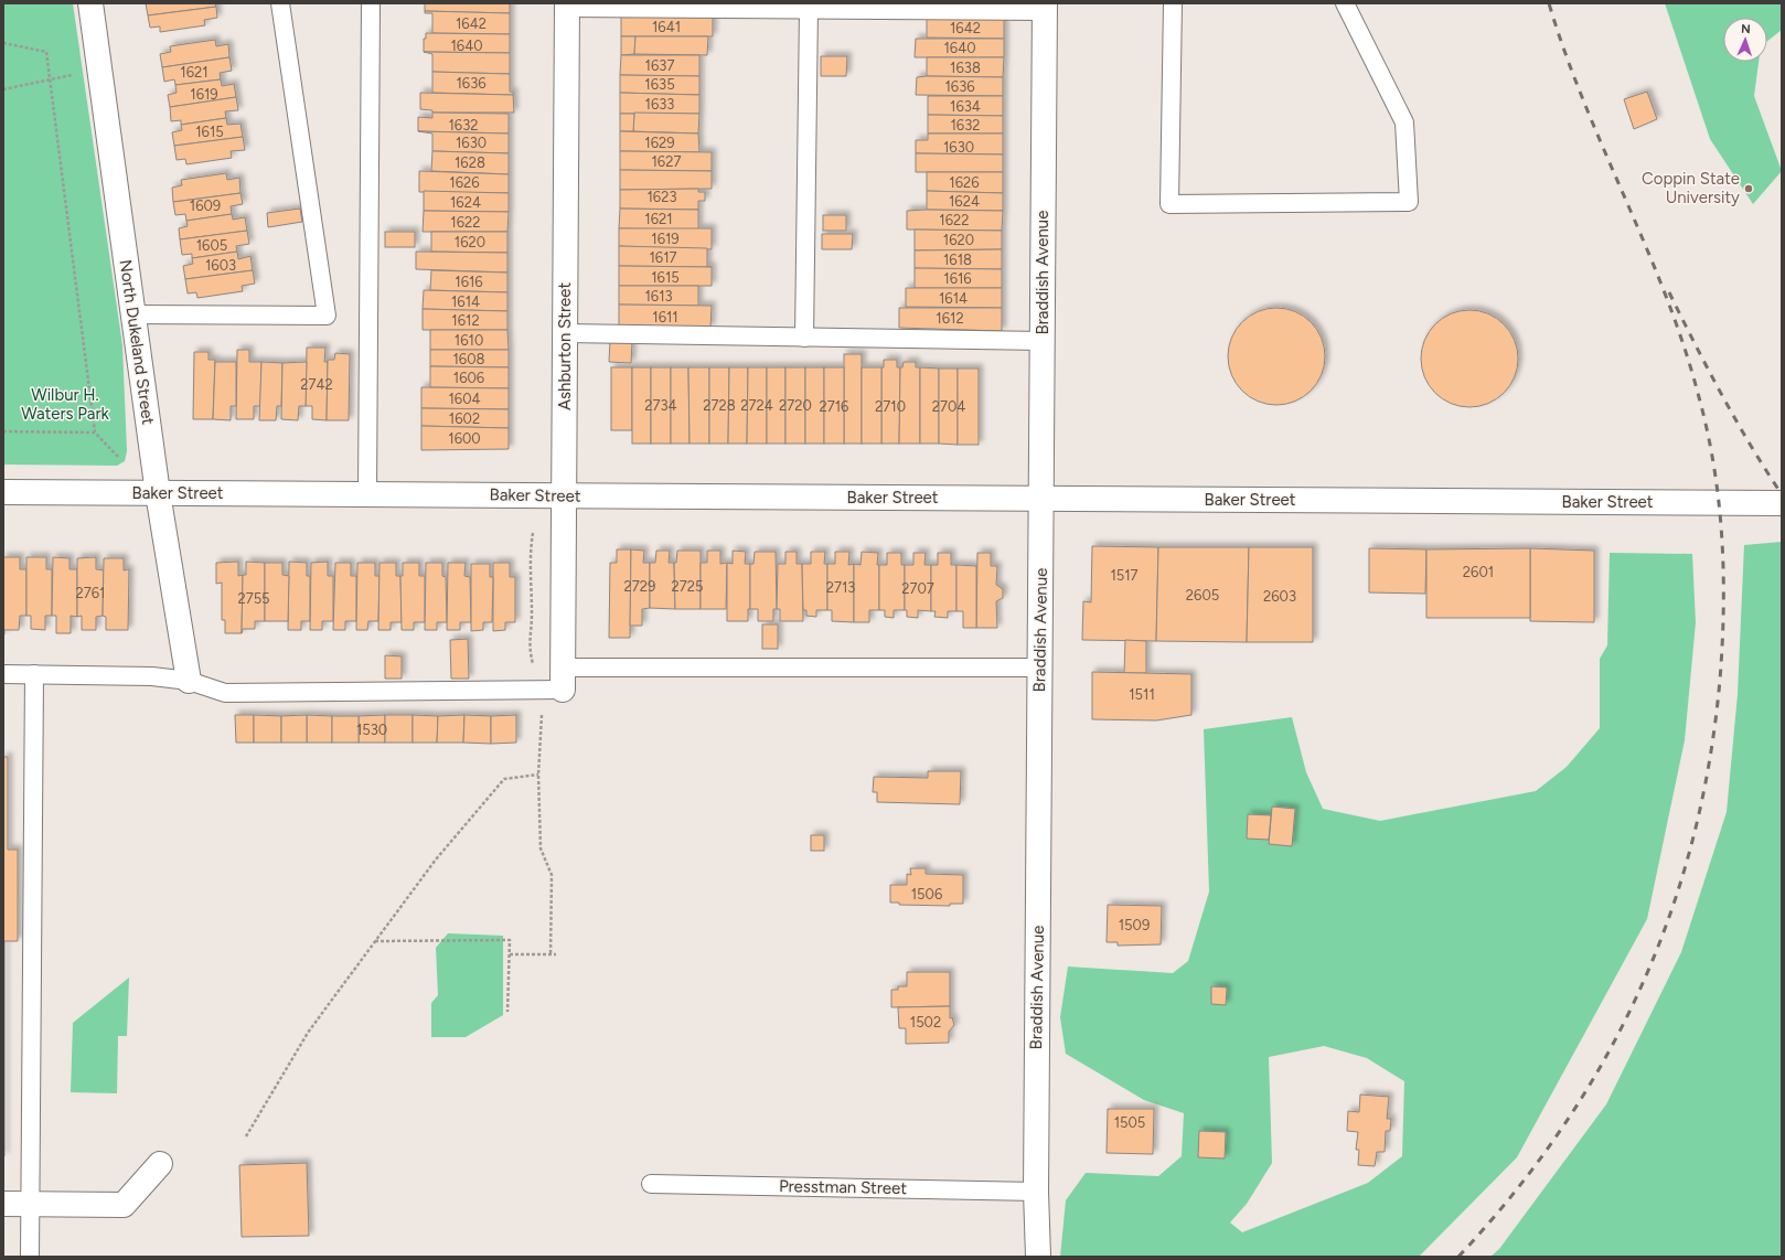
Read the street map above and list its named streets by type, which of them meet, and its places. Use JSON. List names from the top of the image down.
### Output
{
  "streets": {
    "street": [
      "Braddish Avenue",
      "North Dukeland Street",
      "Ashburton Street",
      "Baker Street"
    ],
    "lane": ["Presstman Street"]
  },
  "crossings": [
    ["Braddish Avenue", "Baker Street"],
    ["Braddish Avenue", "Presstman Street"],
    ["North Dukeland Street", "Baker Street"],
    ["Ashburton Street", "Baker Street"]
  ],
  "parks": ["Wilbur H. Waters Park"],
  "places": ["Coppin State University"],
  "house_numbers": [
    "1642",
    "1641",
    "1642",
    "1640",
    "1640",
    "1637",
    "1638",
    "1621",
    "1636",
    "1635",
    "1636",
    "1619",
    "1633",
    "1634",
    "1632",
    "1632",
    "1615",
    "1630",
    "1629",
    "1630",
    "1627",
    "1628",
    "1626",
    "1626",
    "1623",
    "1624",
    "1624",
    "1609",
    "1621",
    "1622",
    "1622",
    "1619",
    "1620",
    "1620",
    "1605",
    "1617",
    "1618",
    "1603",
    "1615",
    "1616",
    "1616",
    "1613",
    "1614",
    "1614",
    "1611",
    "1612",
    "1612",
    "1610",
    "1608",
    "1606",
    "2742",
    "1604",
    "2734",
    "2728",
    "2724",
    "2720",
    "2716",
    "2710",
    "2704",
    "1602",
    "1600",
    "2601",
    "1517",
    "2729",
    "2725",
    "2713",
    "2707",
    "2761",
    "2605",
    "2603",
    "2755",
    "1511",
    "1530",
    "1506",
    "1509",
    "1502",
    "1505"
  ],
  "north": "top"
}
